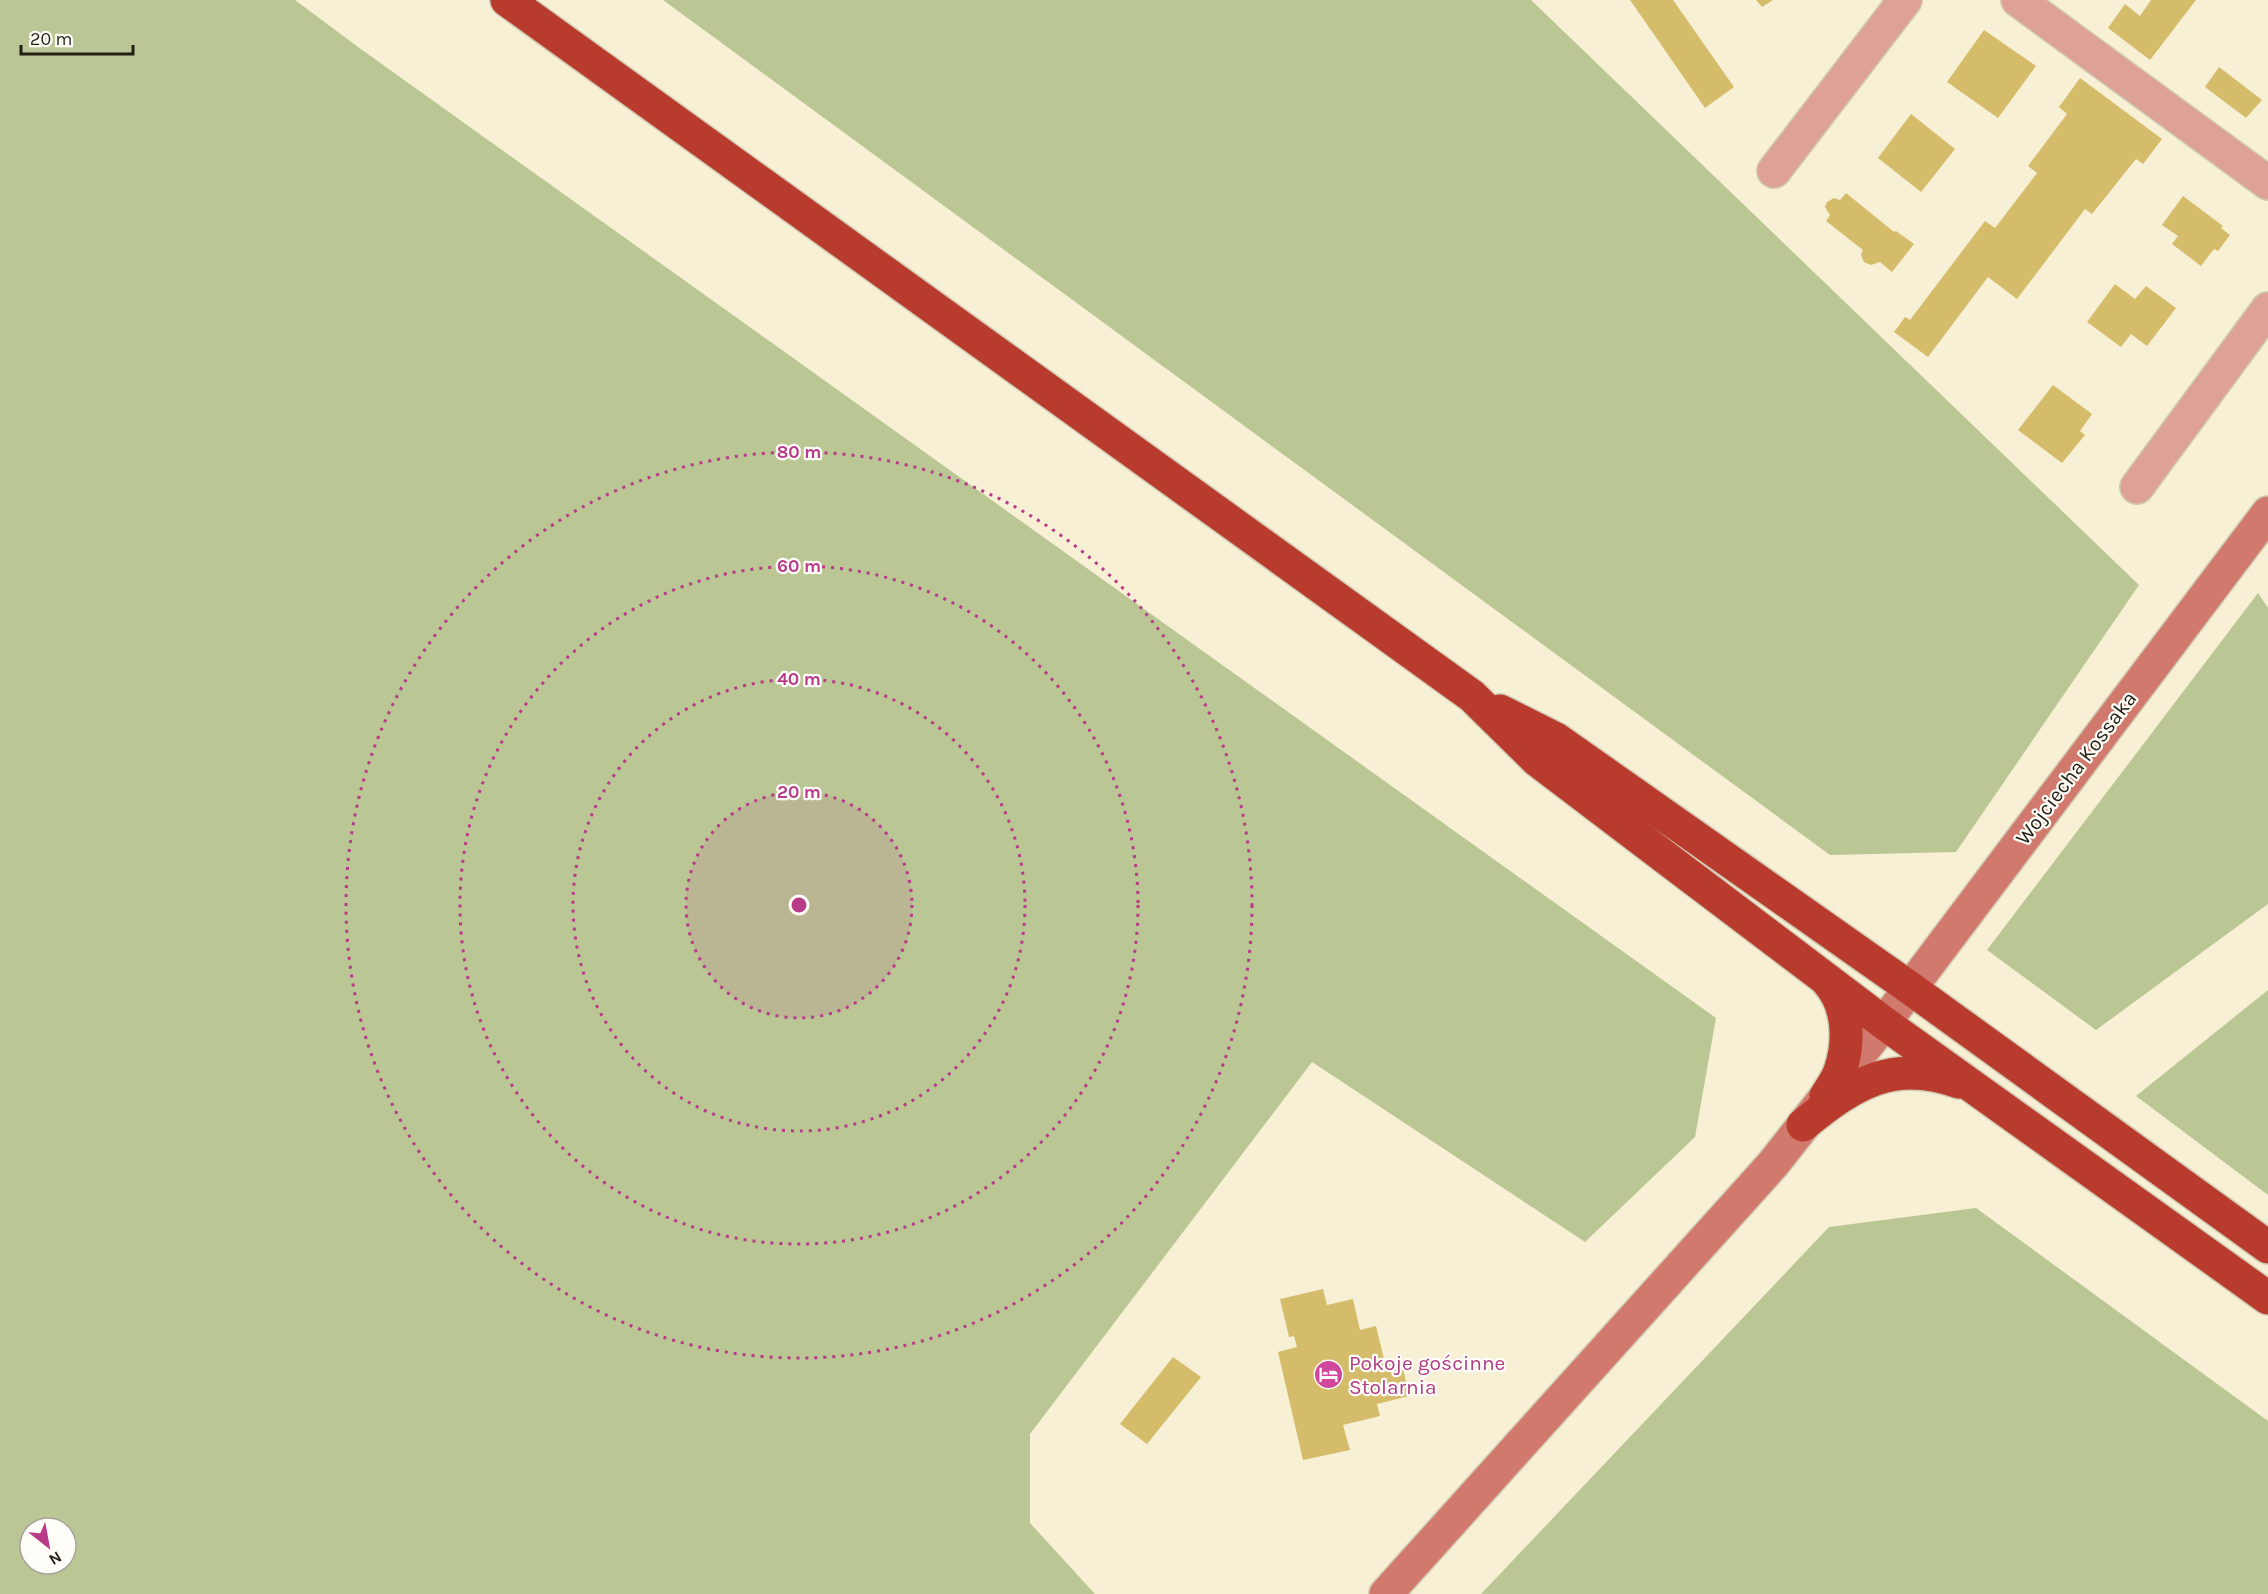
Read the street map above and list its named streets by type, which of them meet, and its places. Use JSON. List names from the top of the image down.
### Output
{
  "streets": {
    "street": ["Wojciecha Kossaka"]
  },
  "places": {
    "hotel": ["Pokoje gościnne Stolarnia"]
  },
  "scale_bar": "20 m",
  "north": "bottom right",
  "rings": [
    "80 m",
    "60 m",
    "40 m",
    "20 m"
  ]
}
